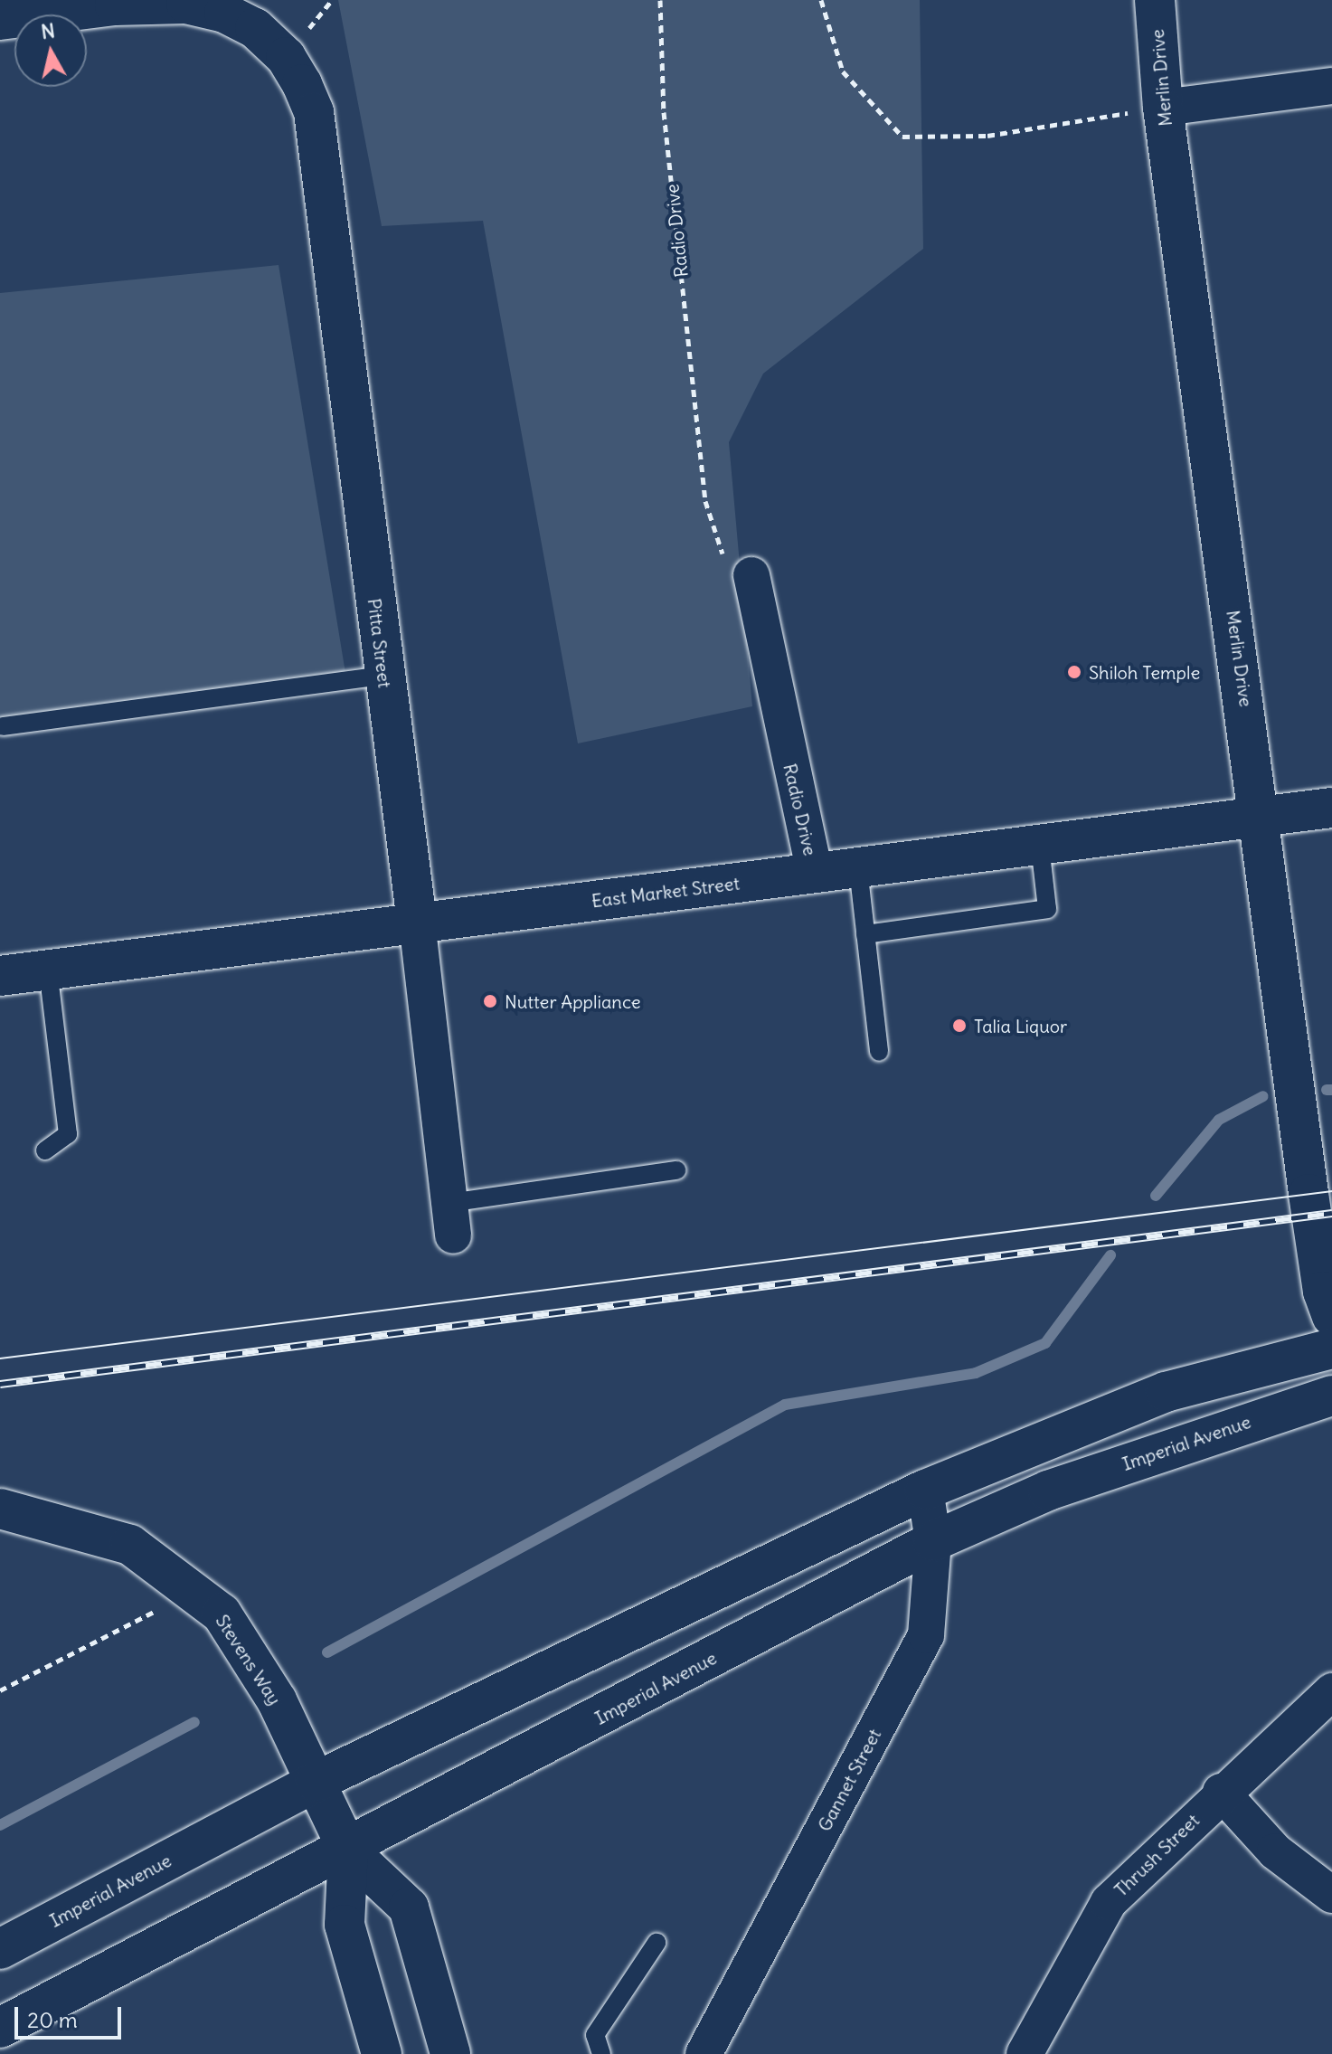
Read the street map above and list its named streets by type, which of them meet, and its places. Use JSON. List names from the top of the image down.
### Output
{
  "streets": {
    "main road": [
      "Merlin Drive",
      "Pitta Street",
      "East Market Street",
      "Imperial Avenue",
      "Stevens Way"
    ],
    "street": ["Radio Drive", "Gannet Street", "Thrush Street"]
  },
  "crossings": [
    ["Merlin Drive", "East Market Street"],
    ["Radio Drive", "East Market Street"],
    ["Pitta Street", "East Market Street"],
    ["Imperial Avenue", "Stevens Way"],
    ["Imperial Avenue", "Gannet Street"]
  ],
  "places": ["Shiloh Temple", "Nutter Appliance", "Talia Liquor"],
  "scale_bar": "20 m",
  "north": "top"
}
